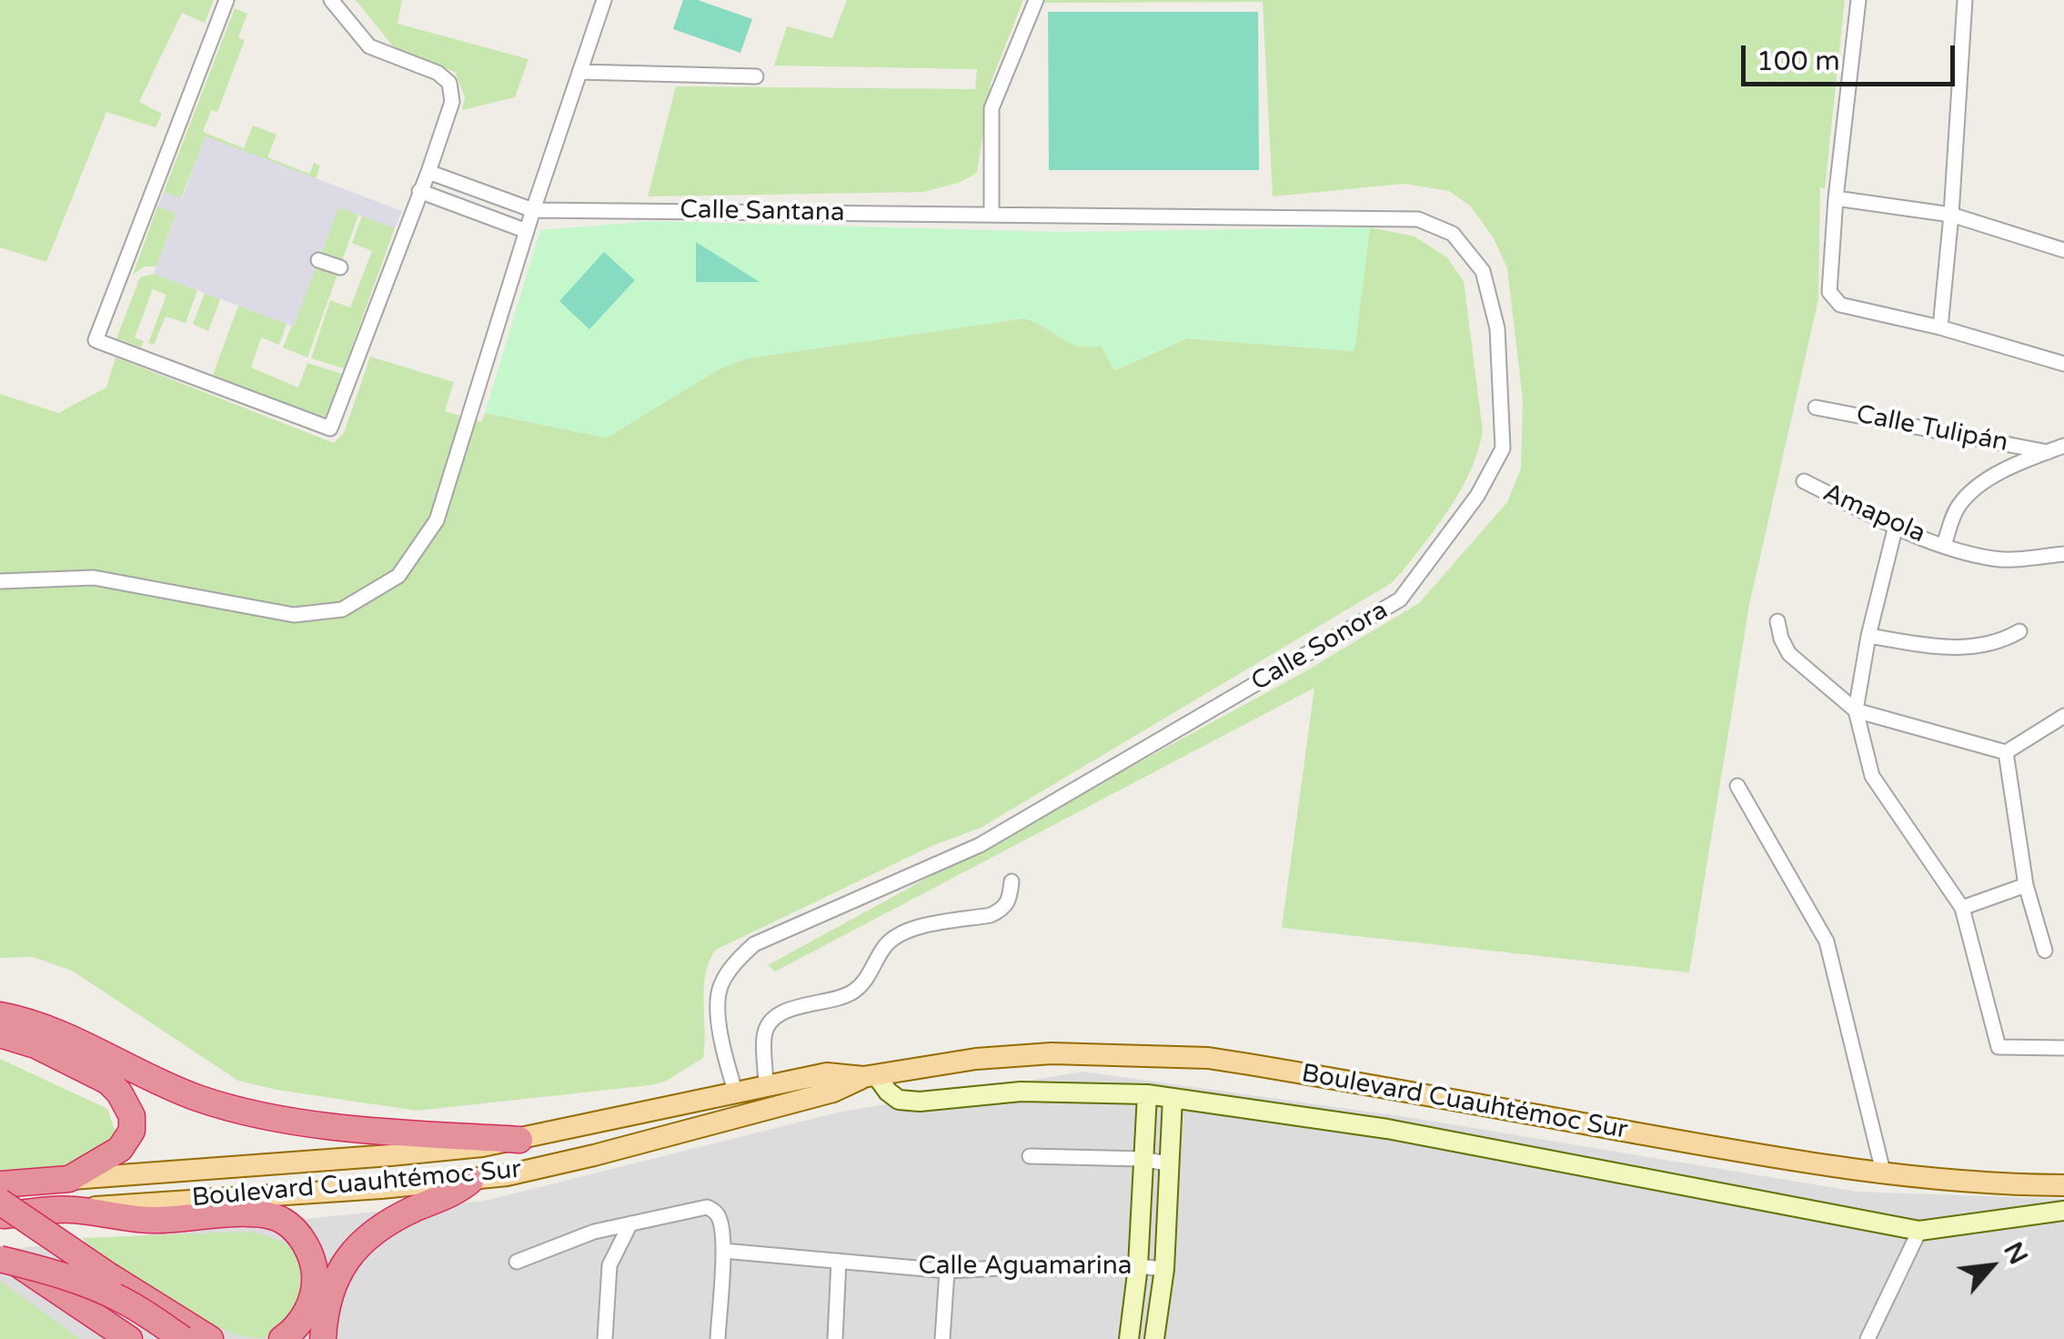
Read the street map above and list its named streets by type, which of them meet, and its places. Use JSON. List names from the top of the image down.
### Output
{
  "streets": {
    "highway": ["Boulevard Cuauhtémoc Sur"],
    "street": [
      "Calle Santana",
      "Calle Tulipán",
      "Amapola",
      "Calle Sonora",
      "Calle Aguamarina"
    ]
  },
  "crossings": [
    ["Calle Santana", "Calle Sonora"],
    ["Calle Tulipán", "Amapola"],
    ["Calle Sonora", "Boulevard Cuauhtémoc Sur"]
  ],
  "scale_bar": "100 m",
  "north": "top right"
}
